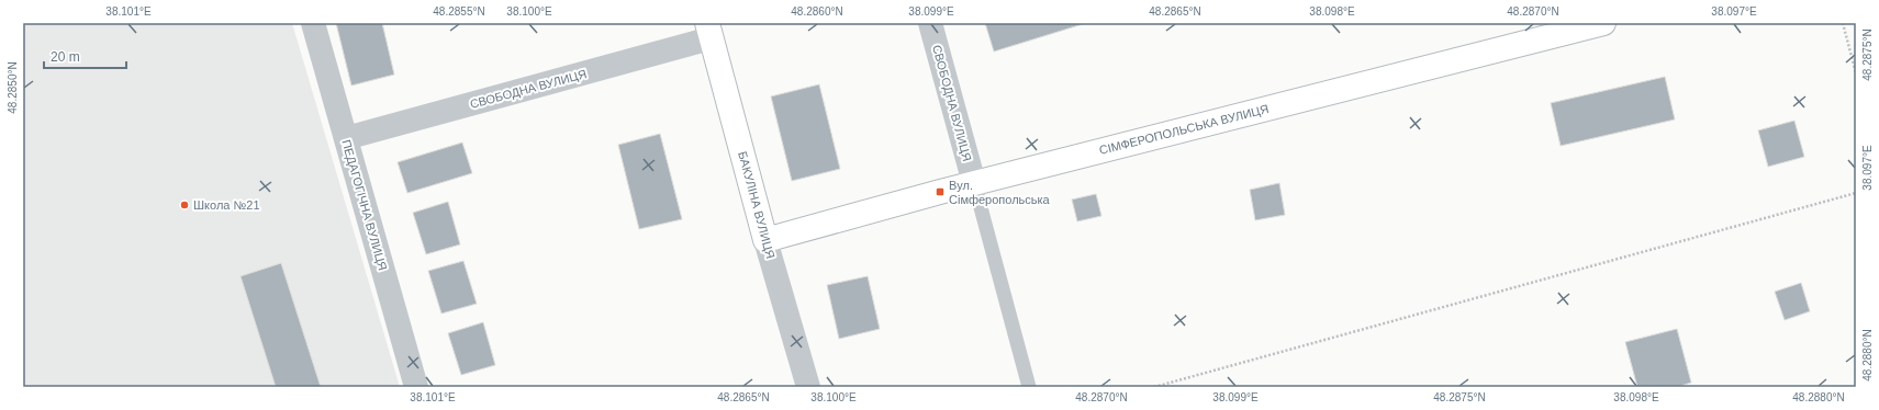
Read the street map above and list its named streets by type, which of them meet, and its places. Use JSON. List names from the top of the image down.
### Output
{
  "streets": {
    "street": [
      "СВОБОДНА ВУЛИЦЯ",
      "СІМФЕРОПОЛЬСЬКА ВУЛИЦЯ",
      "ПЕДАГОГІЧНА ВУЛИЦЯ",
      "БАКУЛІНА ВУЛИЦЯ"
    ]
  },
  "crossings": [
    ["СВОБОДНА ВУЛИЦЯ", "СІМФЕРОПОЛЬСЬКА ВУЛИЦЯ"],
    ["СВОБОДНА ВУЛИЦЯ", "ПЕДАГОГІЧНА ВУЛИЦЯ"],
    ["СВОБОДНА ВУЛИЦЯ", "БАКУЛІНА ВУЛИЦЯ"],
    ["СІМФЕРОПОЛЬСЬКА ВУЛИЦЯ", "БАКУЛІНА ВУЛИЦЯ"]
  ],
  "places": {
    "transit": ["Вул. Сімферопольська"],
    "other": ["Школа №21"]
  },
  "scale_bar": "20 m",
  "coordinates": [
    "38.101°E",
    "48.2855°N",
    "38.100°E",
    "48.2860°N",
    "38.099°E",
    "48.2865°N",
    "38.098°E",
    "48.2870°N",
    "38.097°E",
    "48.2875°N",
    "48.2850°N",
    "48.2880°N"
  ]
}
